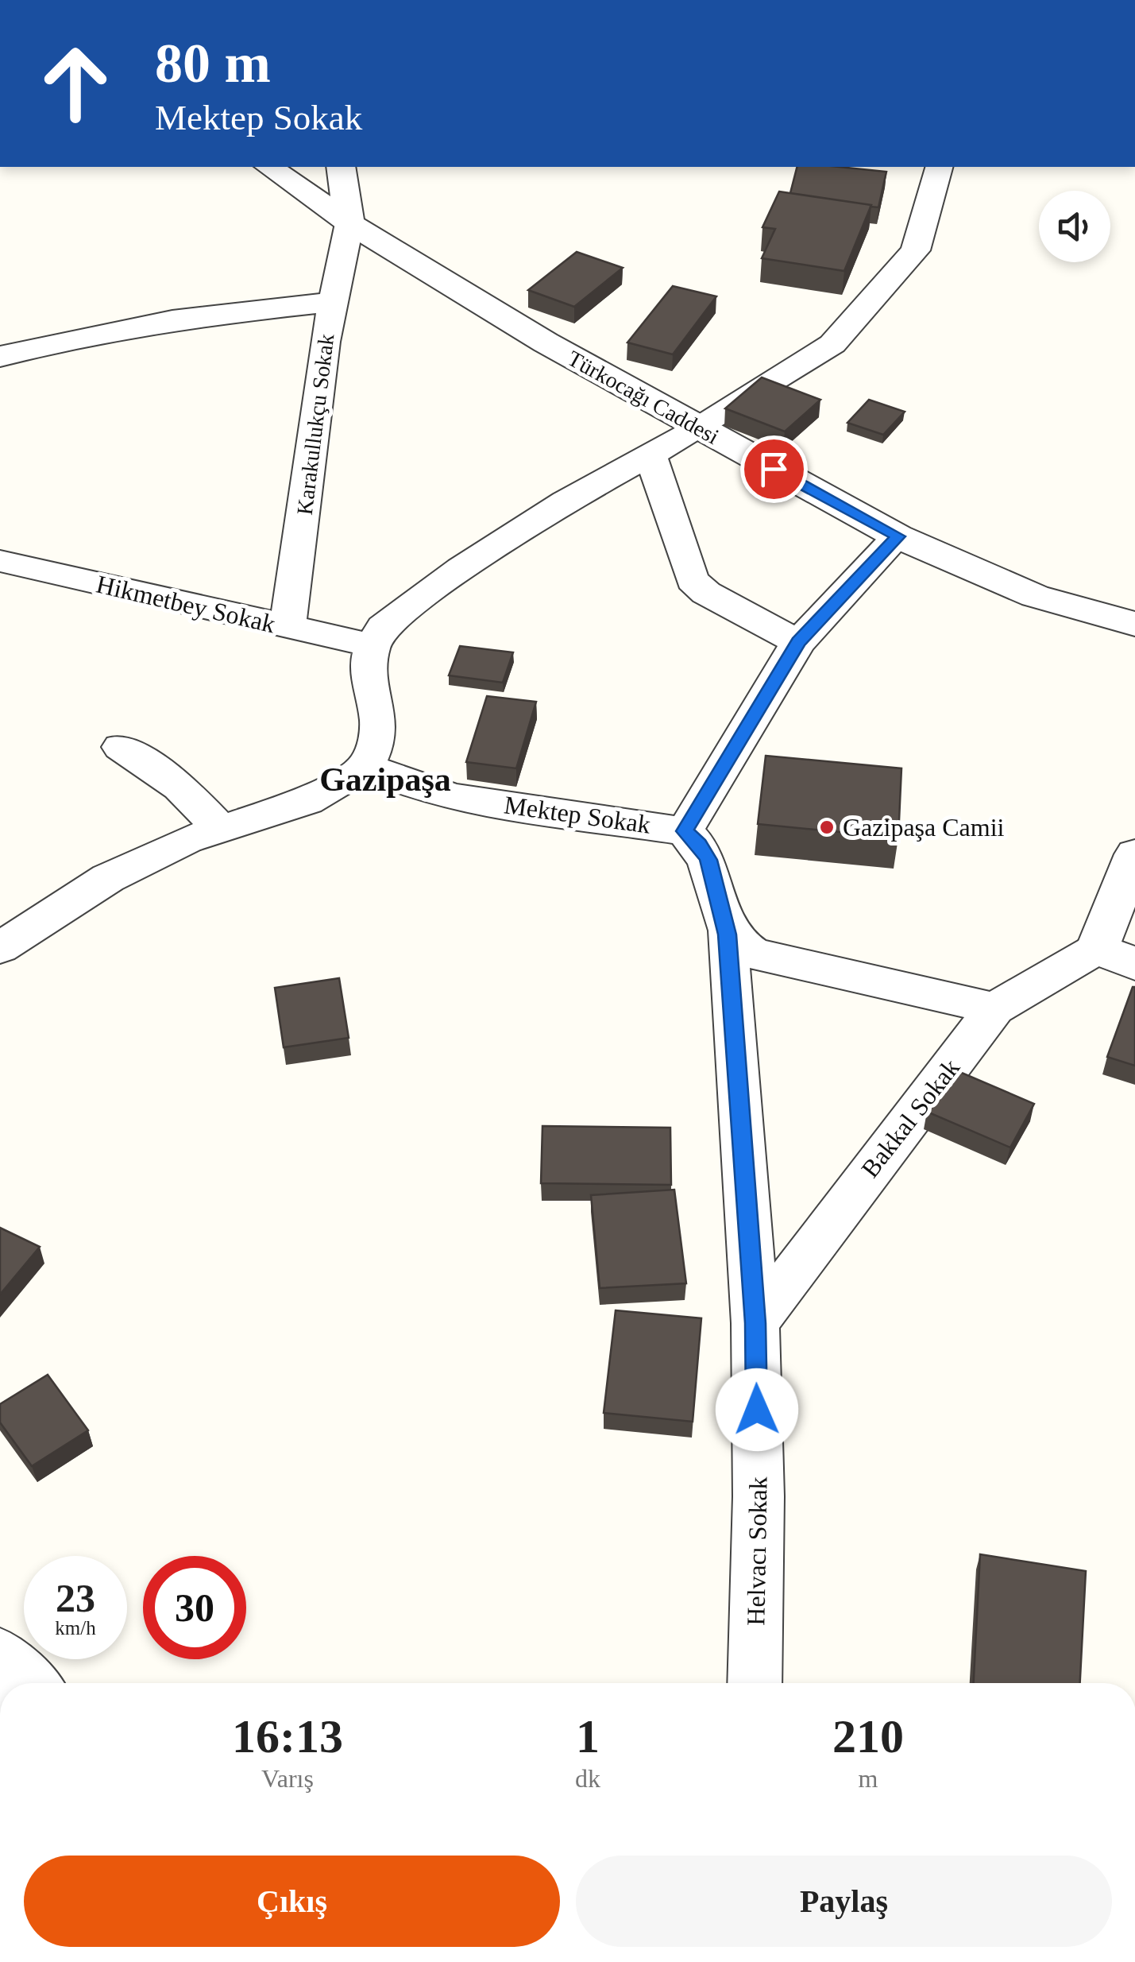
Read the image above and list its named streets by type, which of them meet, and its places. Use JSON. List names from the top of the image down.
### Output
{
  "streets": {
    "street": [
      "Türkocağı Caddesi",
      "Karakullukçu Sokak",
      "Hikmetbey Sokak",
      "Mektep Sokak",
      "Bakkal Sokak",
      "Helvacı Sokak"
    ]
  },
  "crossings": [
    ["Türkocağı Caddesi", "Karakullukçu Sokak"],
    ["Karakullukçu Sokak", "Hikmetbey Sokak"],
    ["Mektep Sokak", "Helvacı Sokak"],
    ["Bakkal Sokak", "Helvacı Sokak"]
  ],
  "districts": ["Gazipaşa"],
  "places": ["Gazipaşa Camii"],
  "page": {
    "turn": ["80 m", "Mektep Sokak"],
    "speed": "23 km/h",
    "limit": "30",
    "eta": [
      "16:13",
      "Varış",
      "1",
      "dk",
      "210",
      "m"
    ],
    "buttons": ["Çıkış", "Paylaş"]
  }
}
